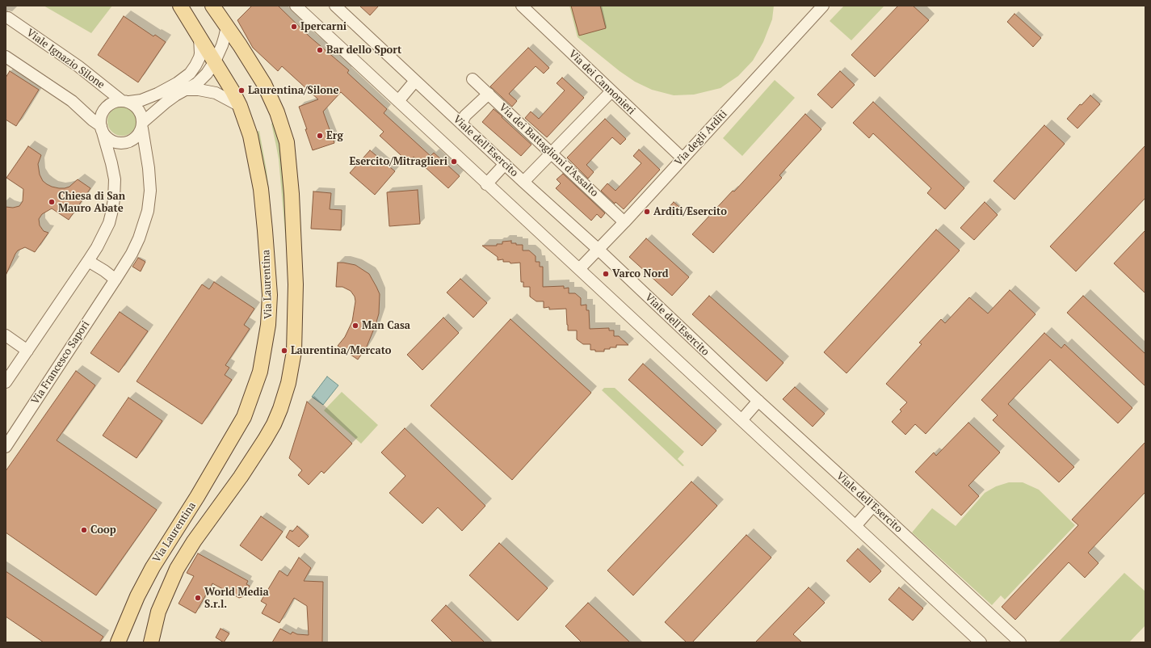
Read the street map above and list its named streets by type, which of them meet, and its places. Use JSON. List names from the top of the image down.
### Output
{
  "streets": {
    "main road": ["Via Laurentina"],
    "street": [
      "Viale Ignazio Silone",
      "Via dei Cannonieri",
      "Via degli Arditi",
      "Viale dell'Esercito",
      "Via dei Battaglioni d'Assalto",
      "Via Francesco Sapori"
    ]
  },
  "crossings": [
    ["Viale Ignazio Silone", "Via Francesco Sapori"],
    ["Via dei Cannonieri", "Via degli Arditi"],
    ["Via degli Arditi", "Viale dell'Esercito"],
    ["Via degli Arditi", "Via dei Battaglioni d'Assalto"]
  ],
  "places": [
    "Ipercarni",
    "Bar dello Sport",
    "Laurentina/Silone",
    "Erg",
    "Esercito/Mitraglieri",
    "Chiesa di San Mauro Abate",
    "Arditi/Esercito",
    "Varco Nord",
    "Man Casa",
    "Laurentina/Mercato",
    "Coop",
    "World Media S.r.l."
  ]
}
